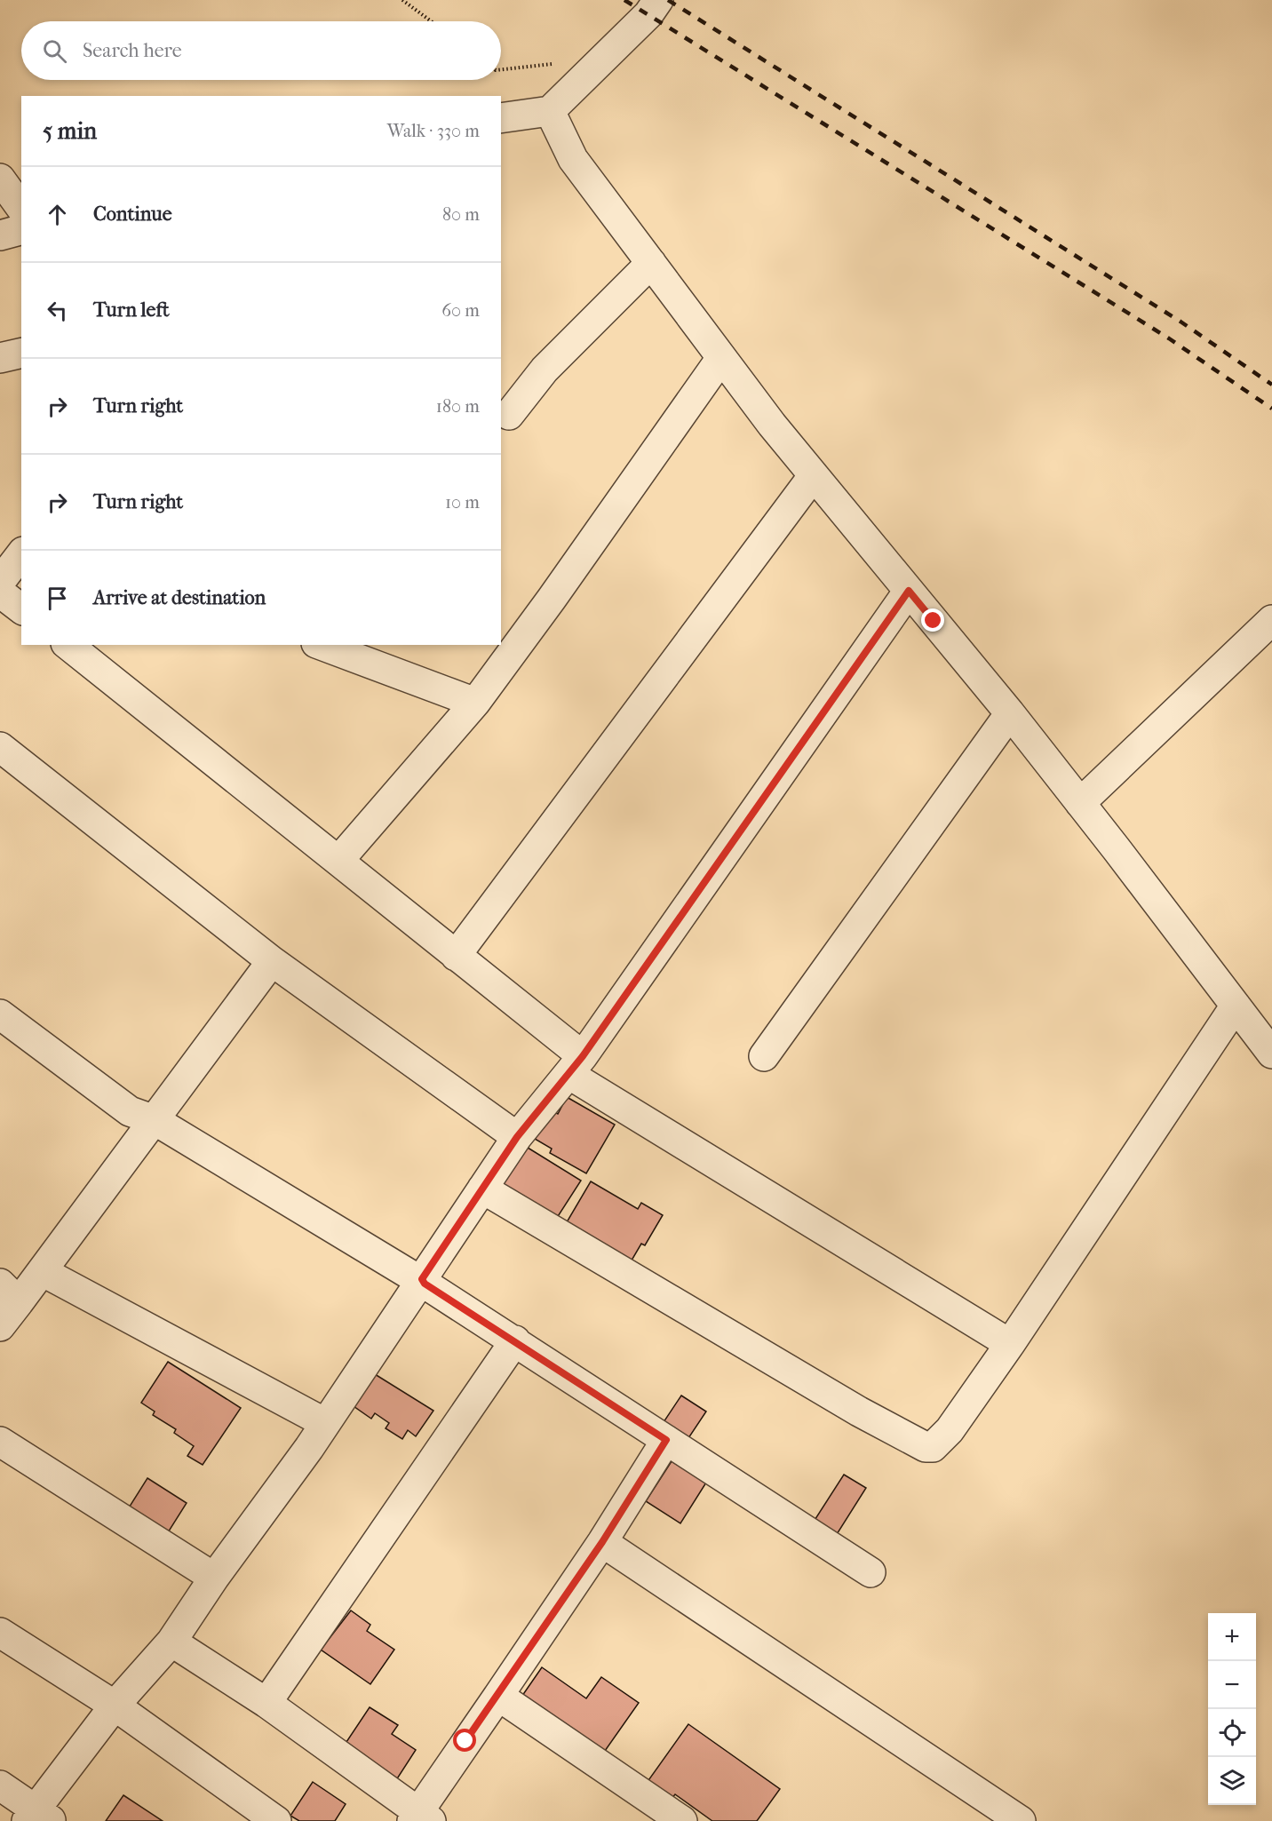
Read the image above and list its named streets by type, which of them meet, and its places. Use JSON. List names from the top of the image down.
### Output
{
  "page": {
    "search": "Search here",
    "heading": ["5 min", "Walk · 330 m"],
    "list": [
      ["Continue", "80 m"],
      ["Turn left", "60 m"],
      ["Turn right", "180 m"],
      ["Turn right", "10 m"],
      "Arrive at destination"
    ],
    "map_buttons": ["+", "−"]
  }
}
